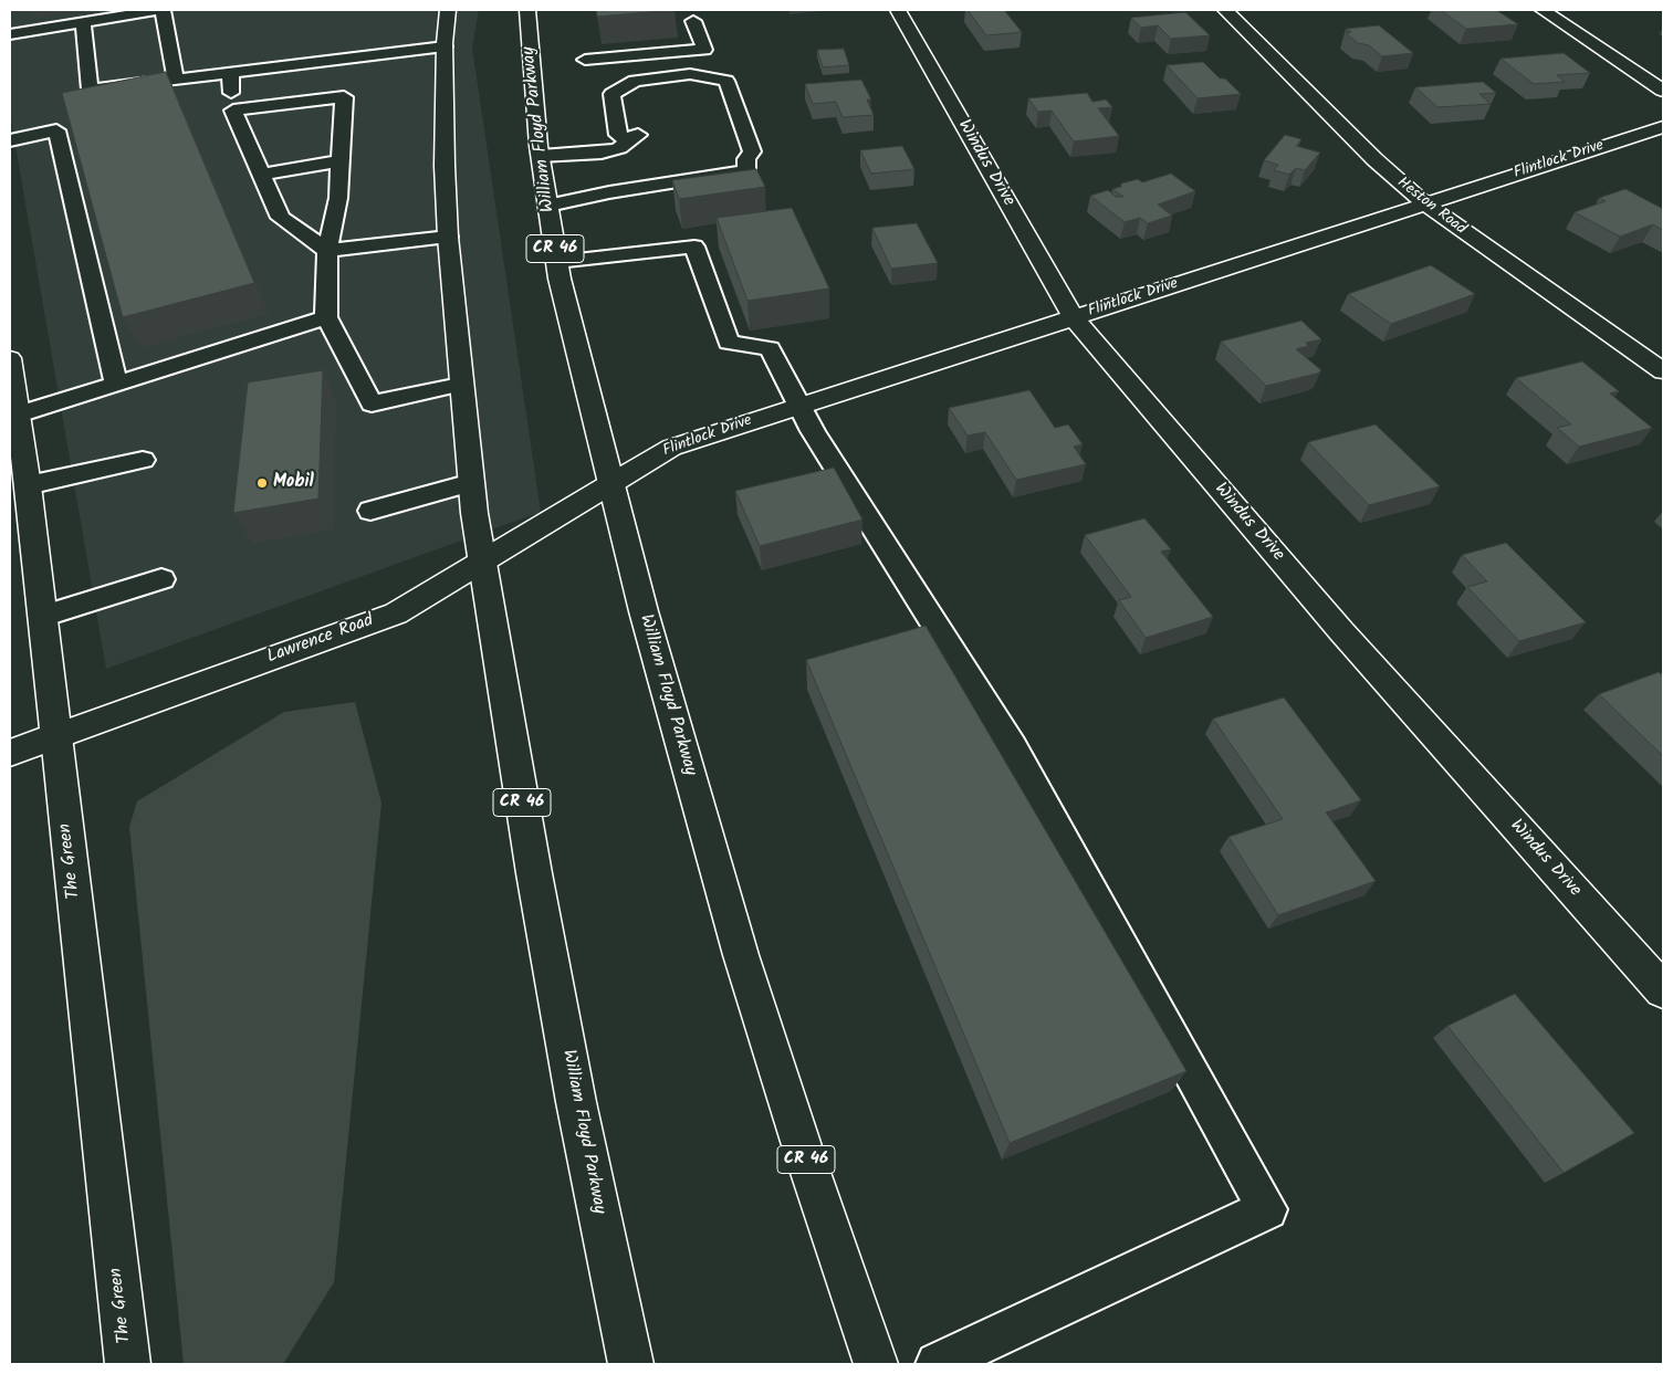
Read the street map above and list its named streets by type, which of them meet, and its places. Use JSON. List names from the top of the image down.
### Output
{
  "streets": {
    "main road": [
      "William Floyd Parkway",
      "Flintlock Drive",
      "Windus Drive",
      "Heston Road",
      "CR 46",
      "Lawrence Road",
      "The Green"
    ]
  },
  "crossings": [
    ["William Floyd Parkway", "Flintlock Drive"],
    ["William Floyd Parkway", "Lawrence Road"],
    ["Flintlock Drive", "Windus Drive"],
    ["Flintlock Drive", "Heston Road"],
    ["Flintlock Drive", "Lawrence Road"],
    ["Lawrence Road", "The Green"]
  ],
  "places": ["Mobil"]
}
